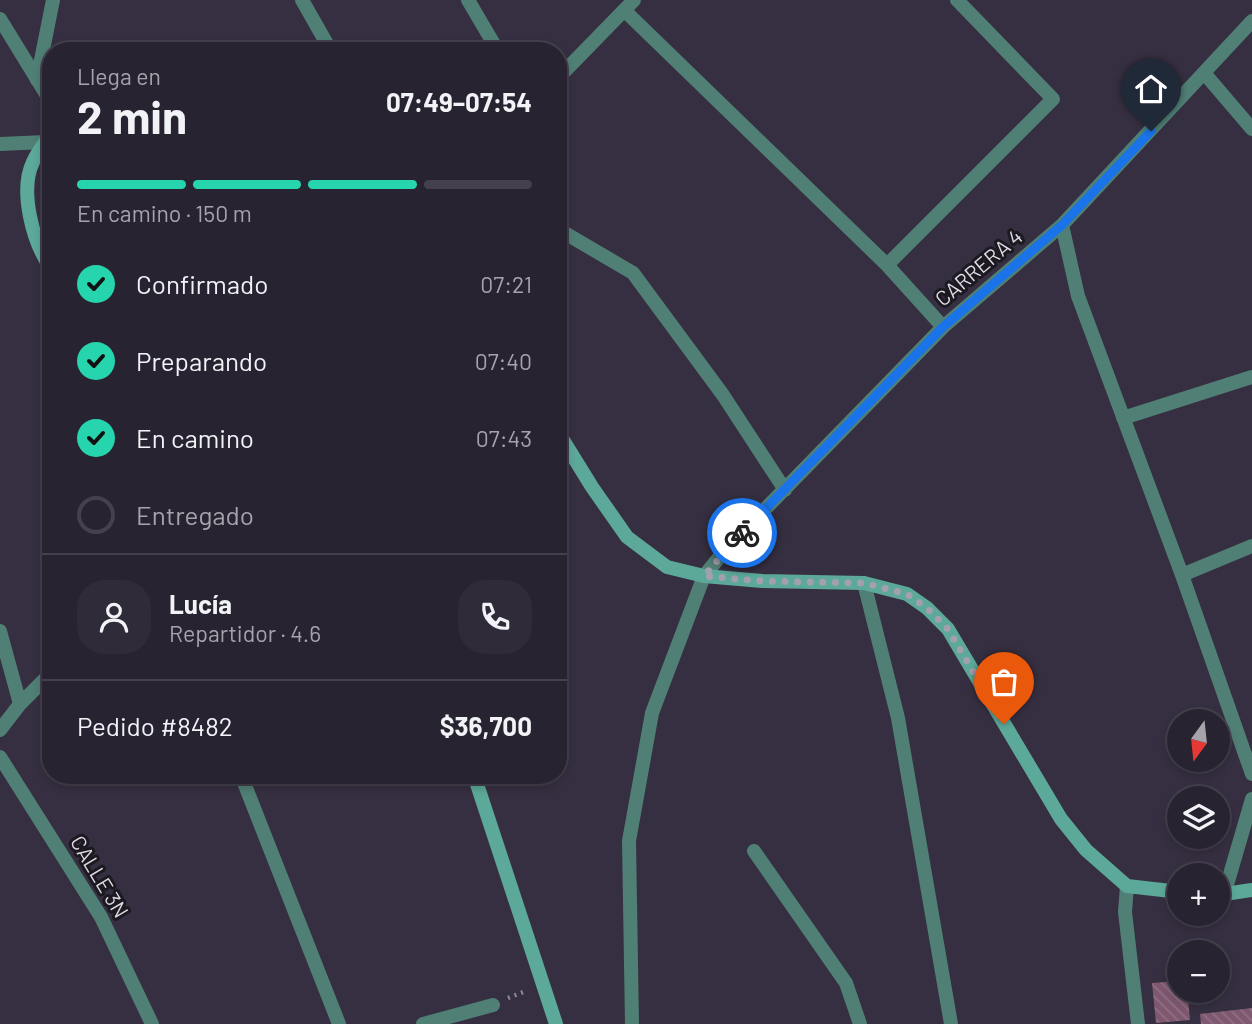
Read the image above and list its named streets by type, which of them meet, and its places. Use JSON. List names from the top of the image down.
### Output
{
  "streets": {
    "street": ["CARRERA 4", "CALLE 3N"]
  },
  "north": "bottom",
  "page": {
    "heading": ["2 min", "Llega en", "07:49–07:54"],
    "panel": [
      "Lucía",
      "Repartidor · 4.6",
      "Pedido #8482",
      "$36,700"
    ],
    "bar": "En camino · 150 m",
    "list": [
      ["Confirmado", "07:21"],
      ["Preparando", "07:40"],
      ["En camino", "07:43"],
      "Entregado"
    ],
    "map_buttons": ["+", "−"]
  }
}
